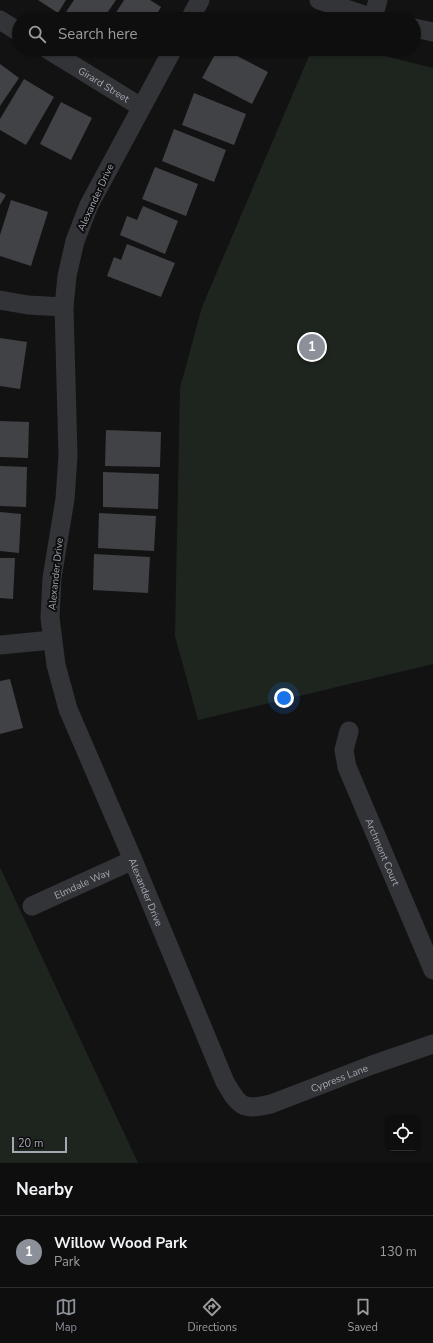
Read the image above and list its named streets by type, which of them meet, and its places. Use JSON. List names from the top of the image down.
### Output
{
  "streets": {
    "street": [
      "Girard Street",
      "Alexander Drive",
      "Archmont Court",
      "Elmdale Way",
      "Cypress Lane"
    ]
  },
  "crossings": [
    ["Girard Street", "Alexander Drive"],
    ["Alexander Drive", "Elmdale Way"],
    ["Alexander Drive", "Cypress Lane"]
  ],
  "scale_bar": "20 m",
  "page": {
    "search": "Search here",
    "pins": "1",
    "scale": "20 m",
    "heading": "Nearby",
    "list": [
      {
        "mark": "1",
        "name": "Willow Wood Park",
        "note": "Park",
        "value": "130 m"
      }
    ],
    "nav": ["Map", "Directions", "Saved"]
  }
}
